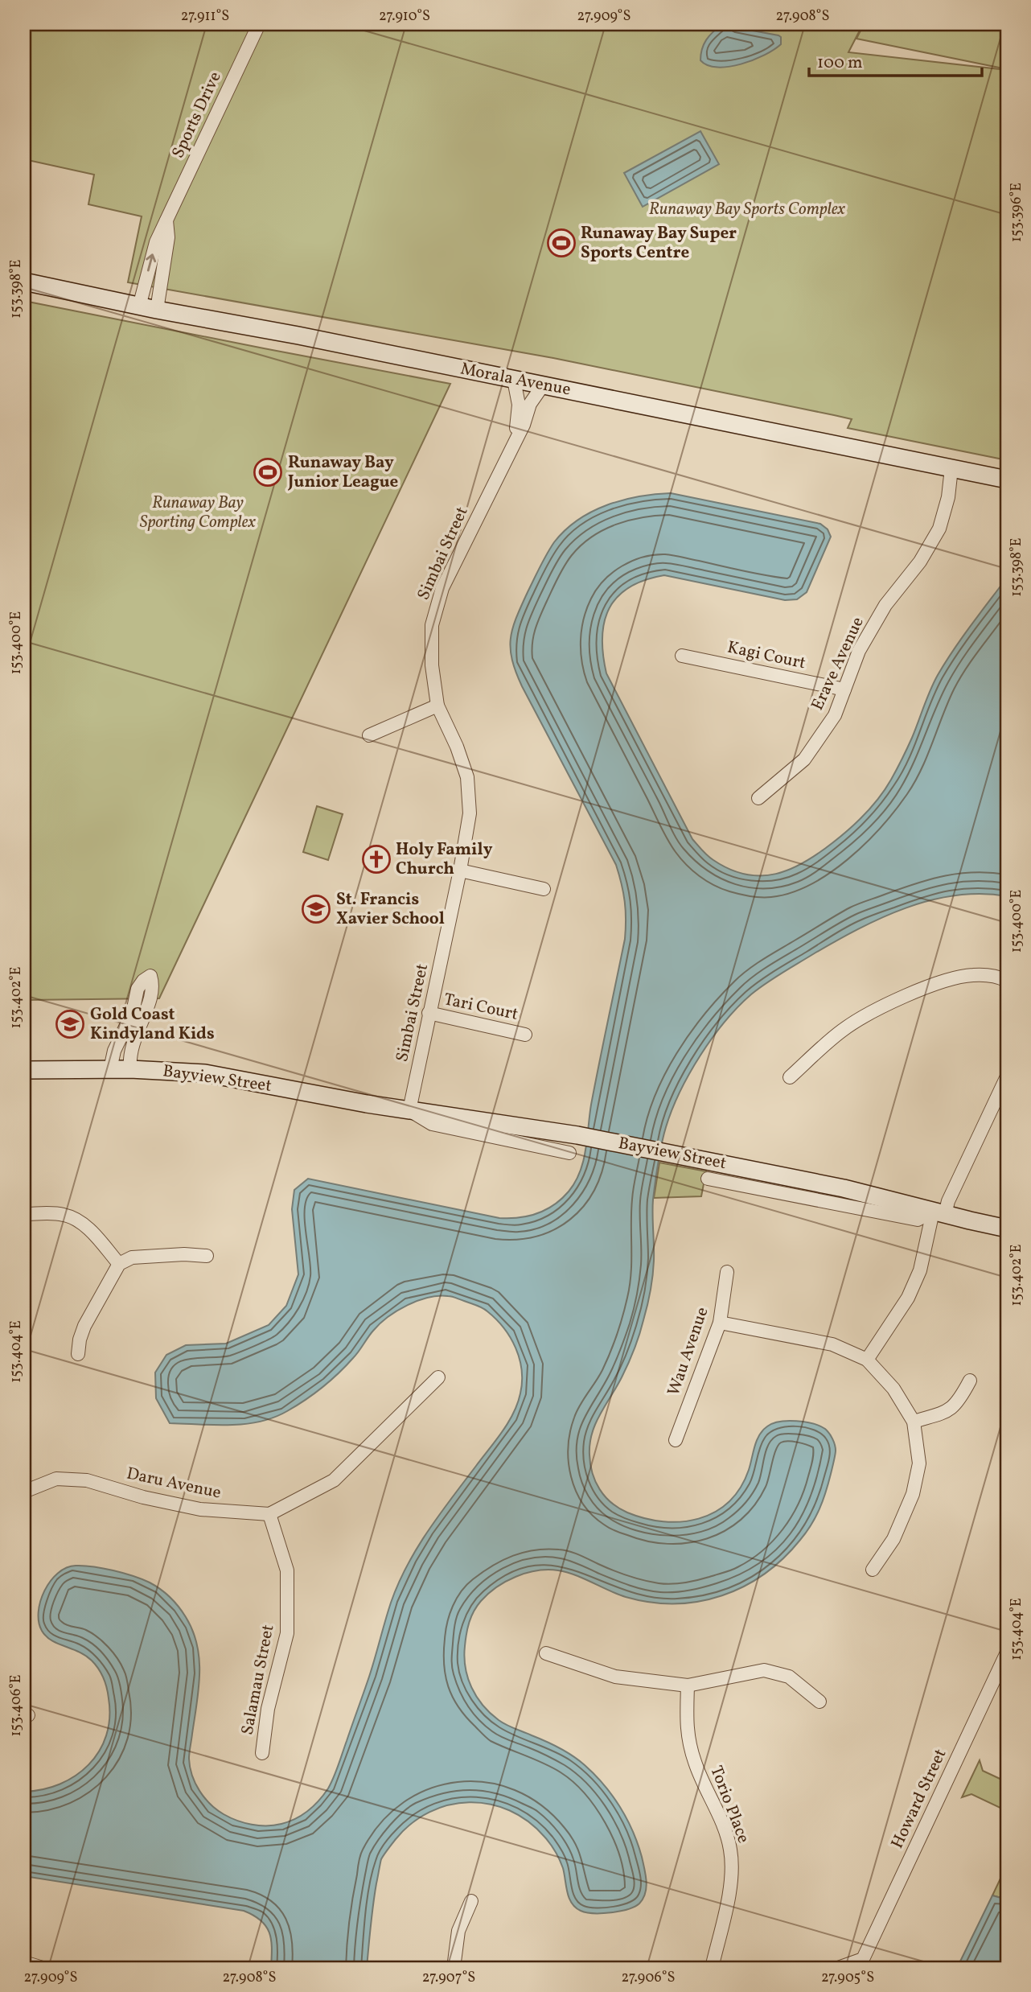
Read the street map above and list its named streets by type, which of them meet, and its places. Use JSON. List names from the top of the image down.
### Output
{
  "streets": {
    "street": [
      "Sports Drive",
      "Morala Avenue",
      "Simbai Street",
      "Kagi Court",
      "Erave Avenue",
      "Tari Court",
      "Bayview Street",
      "Wau Avenue",
      "Daru Avenue",
      "Salamau Street",
      "Howard Street",
      "Torio Place"
    ]
  },
  "crossings": [
    ["Sports Drive", "Morala Avenue"],
    ["Morala Avenue", "Simbai Street"],
    ["Morala Avenue", "Erave Avenue"],
    ["Simbai Street", "Tari Court"],
    ["Simbai Street", "Bayview Street"],
    ["Kagi Court", "Erave Avenue"],
    ["Daru Avenue", "Salamau Street"]
  ],
  "parks": ["Runaway Bay Sports Complex", "Runaway Bay Sporting Complex"],
  "places": {
    "sports": ["Runaway Bay Super Sports Centre", "Runaway Bay Junior League"],
    "church": ["Holy Family Church"],
    "school or university": ["St. Francis Xavier School", "Gold Coast Kindyland Kids"]
  },
  "scale_bar": "100 m",
  "coordinates": [
    "27.911°S",
    "27.910°S",
    "27.909°S",
    "27.908°S",
    "153.396°E",
    "153.398°E",
    "153.400°E",
    "153.402°E",
    "153.404°E",
    "153.406°E",
    "27.907°S",
    "27.906°S",
    "27.905°S"
  ]
}
